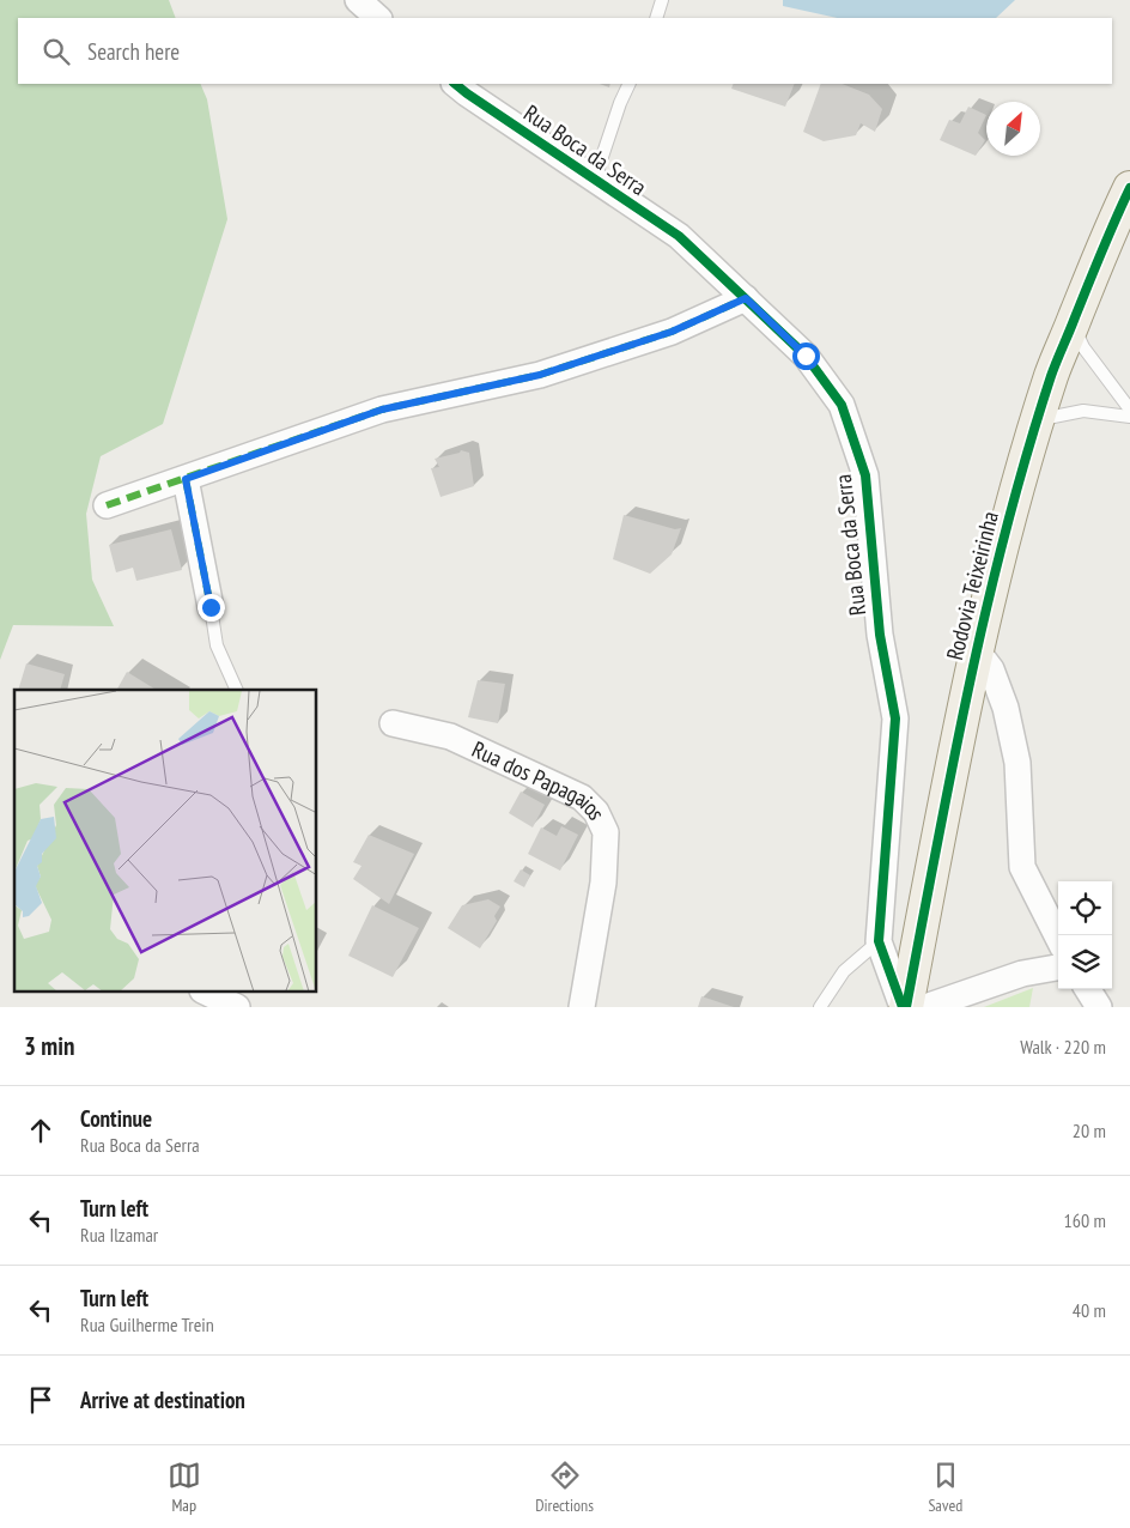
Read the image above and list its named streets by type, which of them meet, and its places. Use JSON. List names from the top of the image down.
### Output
{
  "streets": {
    "main road": ["Rodovia Teixeirinha"],
    "street": ["Rua Boca da Serra", "Rua dos Papagaios"]
  },
  "crossings": [
    ["Rua Boca da Serra", "Rodovia Teixeirinha"]
  ],
  "north": "top right",
  "page": {
    "search": "Search here",
    "heading": ["3 min", "Walk · 220 m"],
    "list": [
      ["Continue", "Rua Boca da Serra", "20 m"],
      ["Turn left", "Rua Ilzamar", "160 m"],
      ["Turn left", "Rua Guilherme Trein", "40 m"],
      "Arrive at destination"
    ],
    "nav": ["Map", "Directions", "Saved"]
  }
}
